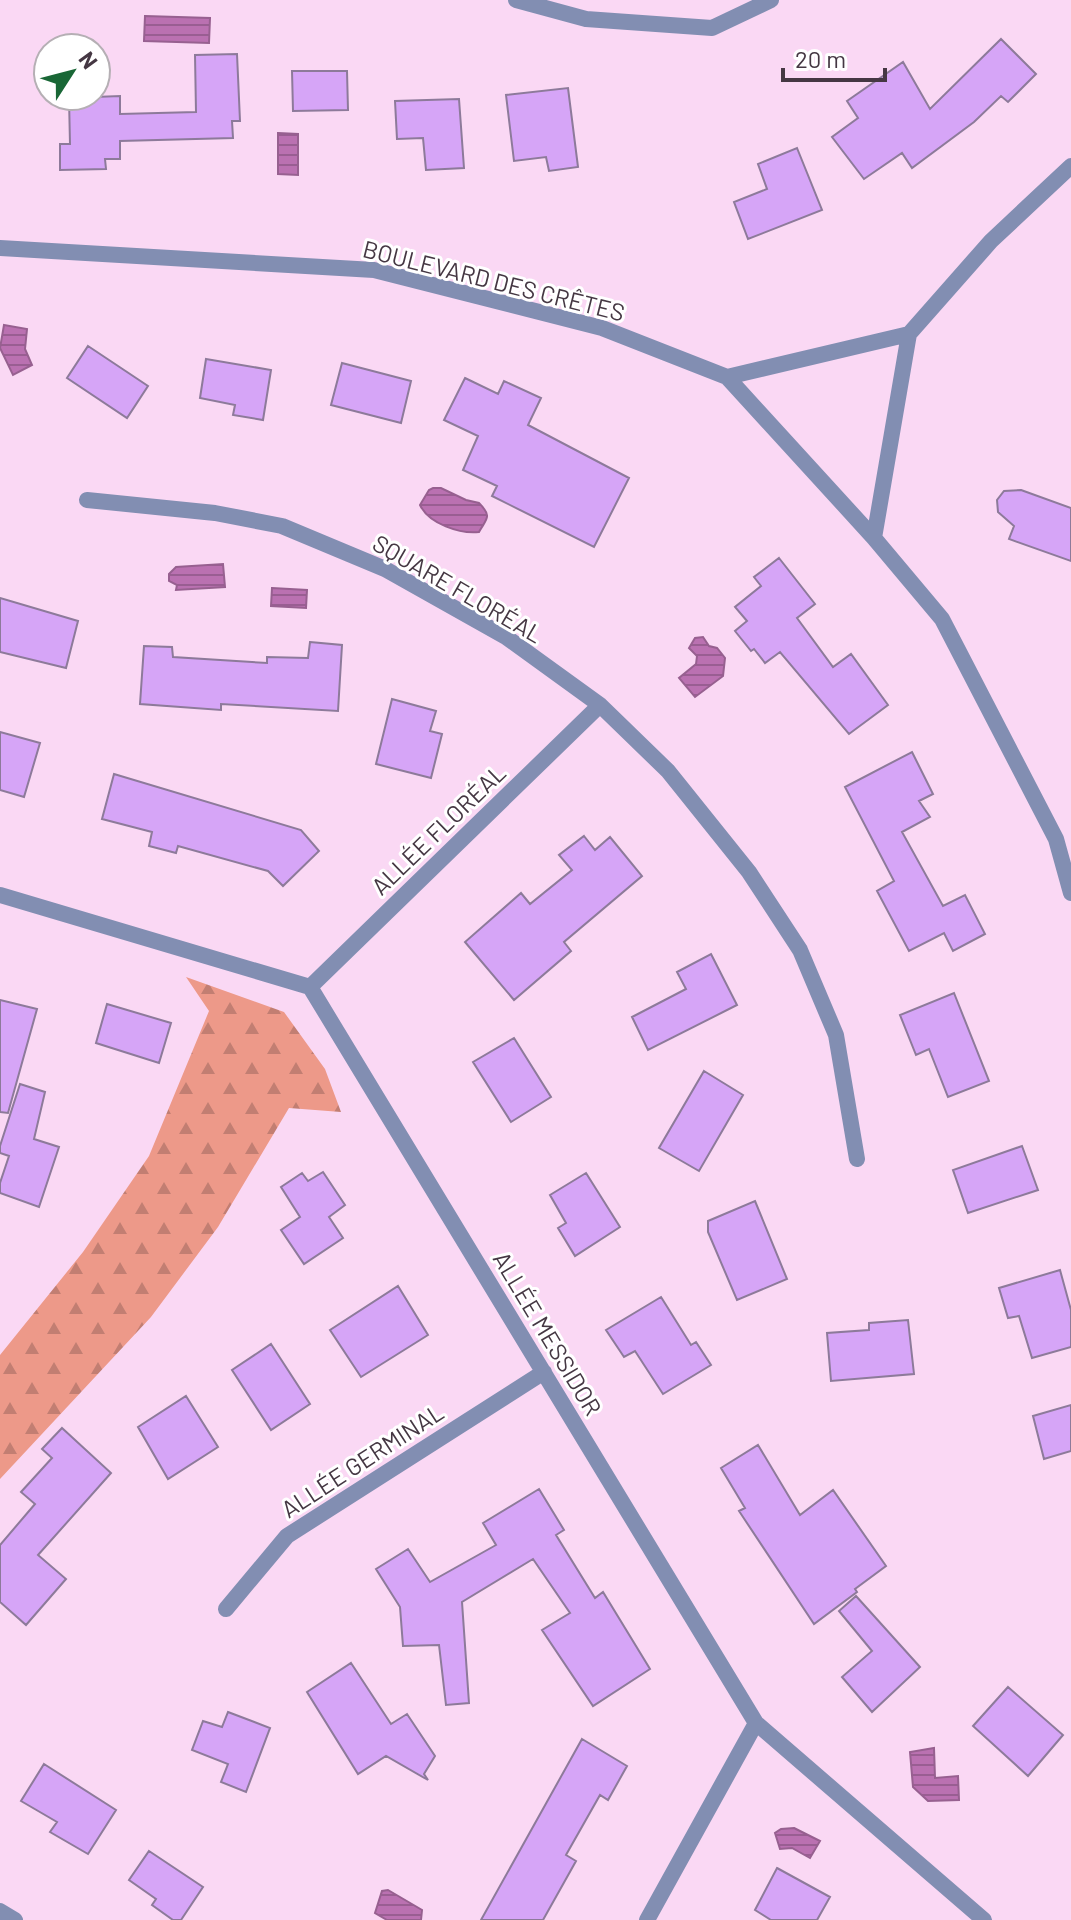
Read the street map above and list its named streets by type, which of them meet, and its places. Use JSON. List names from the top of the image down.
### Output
{
  "streets": {
    "street": [
      "BOULEVARD DES CRÊTES",
      "SQUARE FLORÉAL",
      "ALLÉE FLORÉAL",
      "ALLÉE MESSIDOR",
      "ALLÉE GERMINAL"
    ]
  },
  "crossings": [
    ["SQUARE FLORÉAL", "ALLÉE FLORÉAL"],
    ["ALLÉE FLORÉAL", "ALLÉE MESSIDOR"],
    ["ALLÉE MESSIDOR", "ALLÉE GERMINAL"]
  ],
  "scale_bar": "20 m",
  "north": "top right"
}
